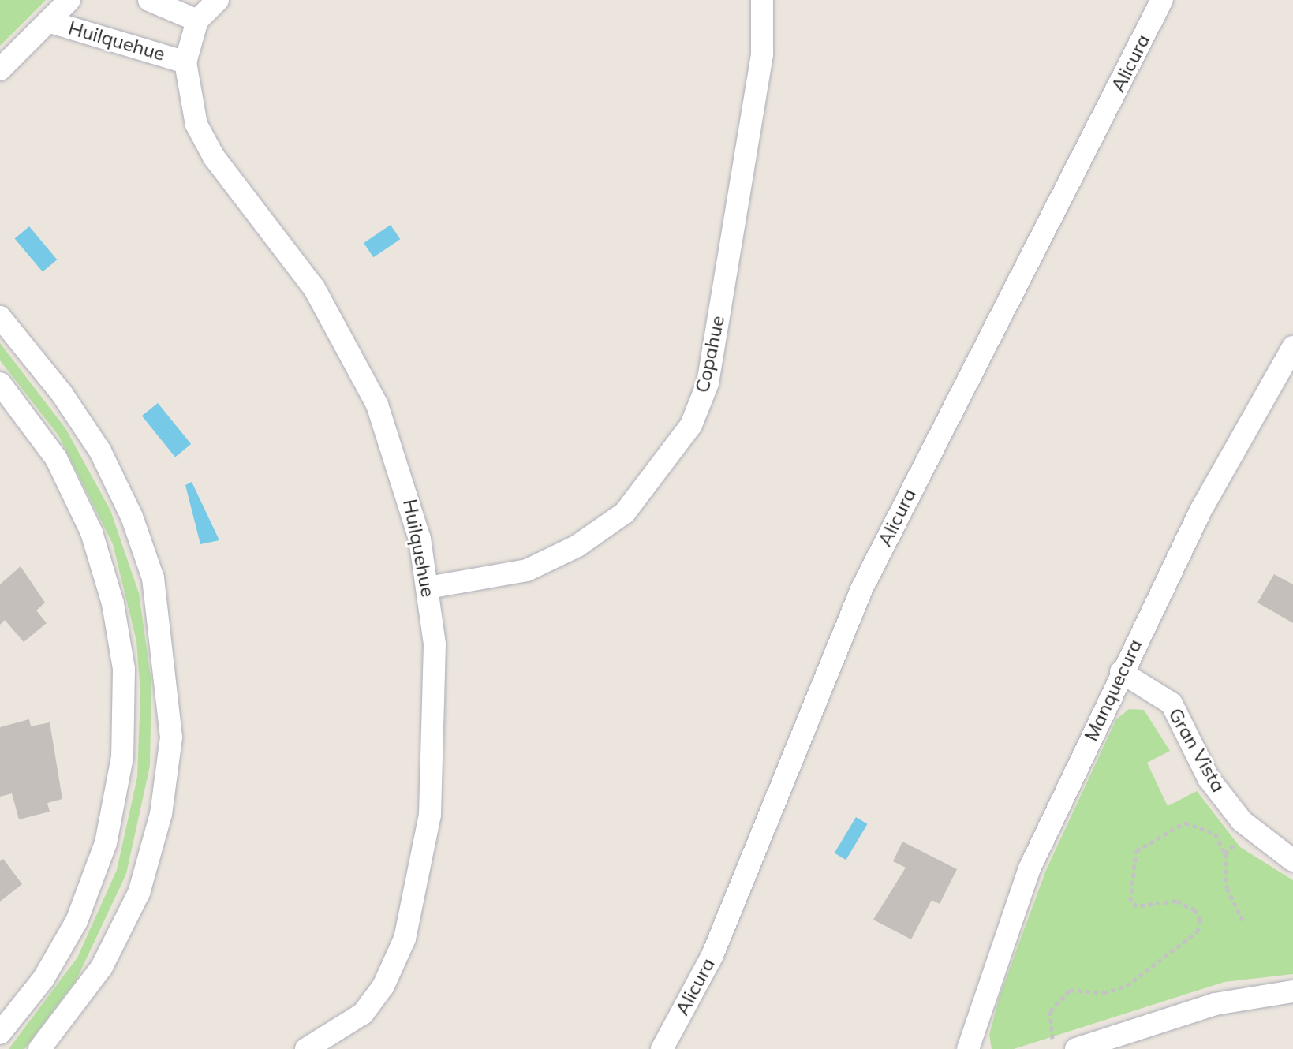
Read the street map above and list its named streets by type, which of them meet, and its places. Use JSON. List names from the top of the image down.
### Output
{
  "streets": {
    "street": [
      "Huilquehue",
      "Alicura",
      "Copahue",
      "Manquecura",
      "Gran Vista"
    ]
  },
  "crossings": [
    ["Huilquehue", "Copahue"],
    ["Manquecura", "Gran Vista"]
  ]
}
